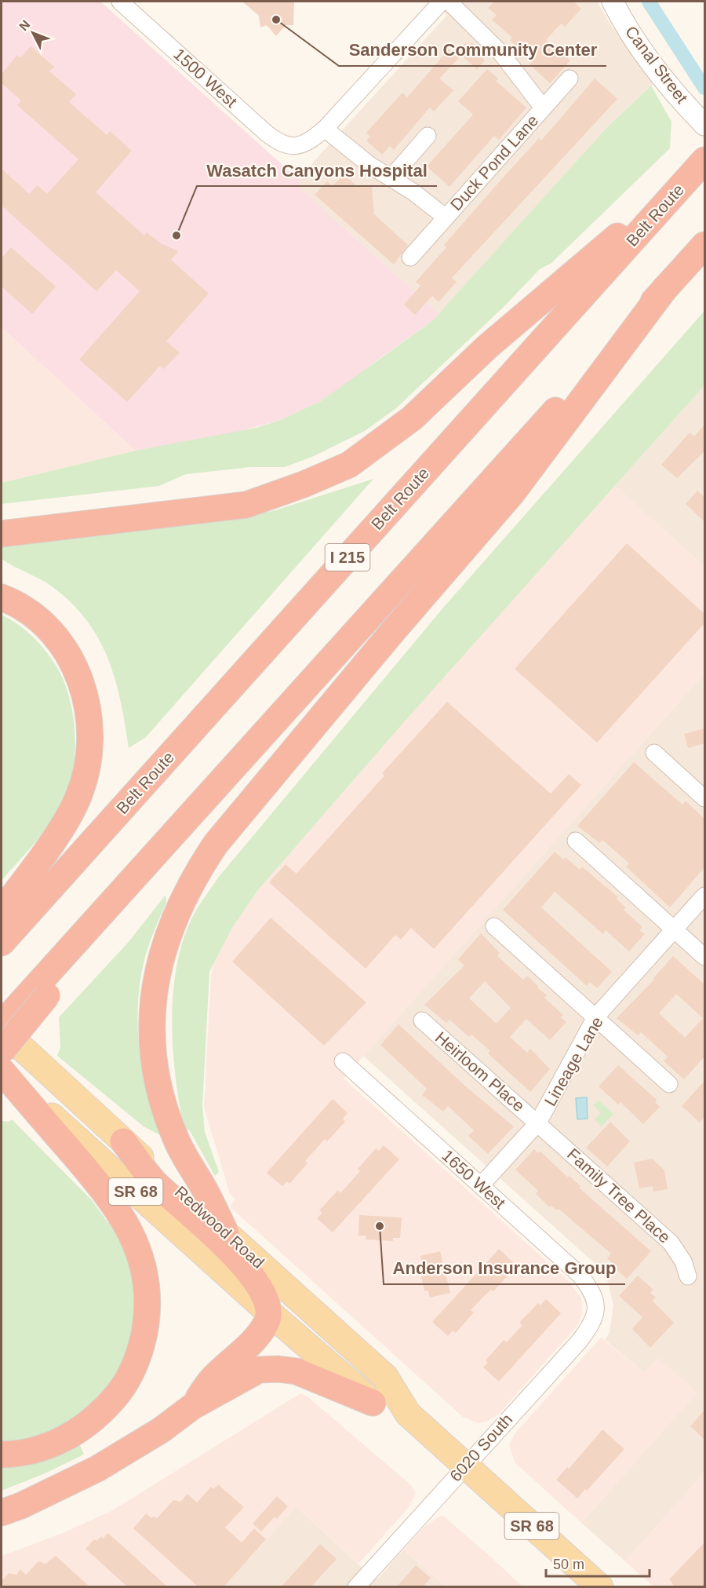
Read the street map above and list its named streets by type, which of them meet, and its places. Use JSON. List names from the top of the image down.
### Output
{
  "streets": {
    "highway": ["Belt Route", "I 215"],
    "main road": ["SR 68", "Redwood Road"],
    "street": [
      "Canal Street",
      "1500 West",
      "Duck Pond Lane",
      "Lineage Lane",
      "Heirloom Place",
      "1650 West",
      "Family Tree Place",
      "6020 South"
    ]
  },
  "crossings": [
    ["1500 West", "Duck Pond Lane"],
    ["Lineage Lane", "Heirloom Place"],
    ["Lineage Lane", "1650 West"],
    ["Lineage Lane", "Family Tree Place"],
    ["Heirloom Place", "Family Tree Place"],
    ["1650 West", "6020 South"],
    ["Redwood Road", "6020 South"]
  ],
  "places": ["Sanderson Community Center", "Wasatch Canyons Hospital", "Anderson Insurance Group"],
  "scale_bar": "50 m",
  "north": "top left"
}
